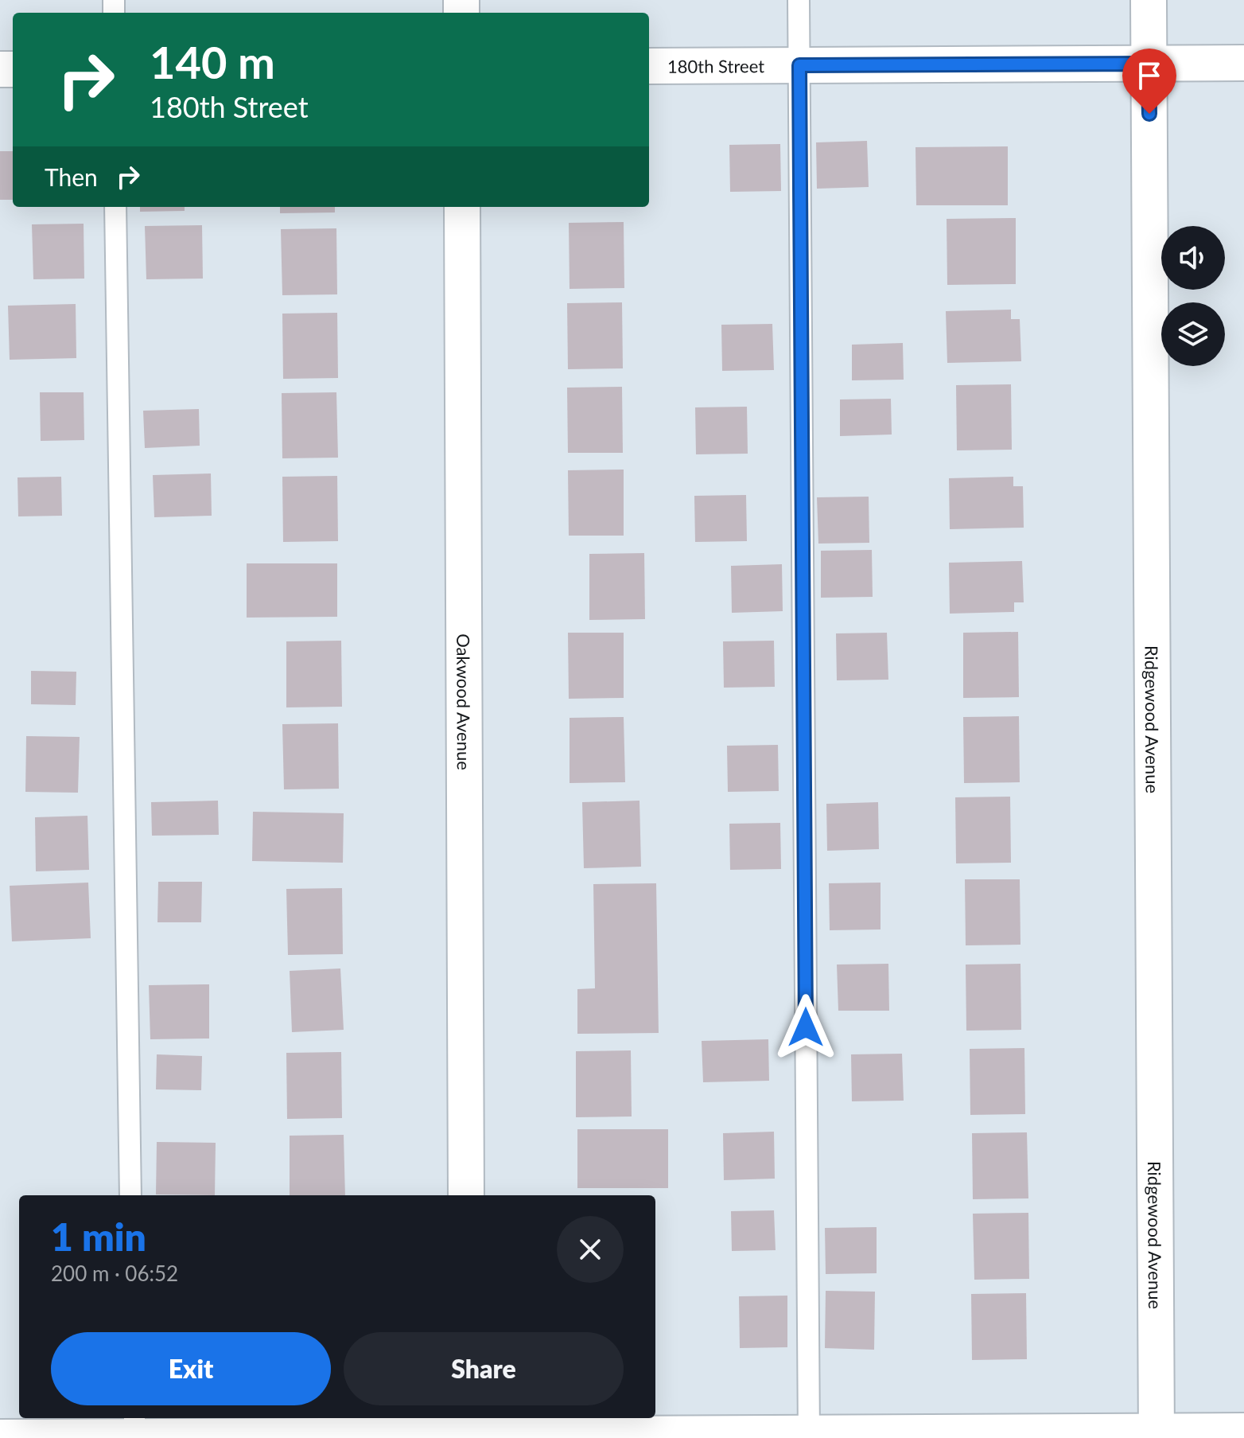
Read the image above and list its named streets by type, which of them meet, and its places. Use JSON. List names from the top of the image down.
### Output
{
  "streets": {
    "street": ["180th Street", "Oakwood Avenue", "Ridgewood Avenue"]
  },
  "crossings": [
    ["180th Street", "Ridgewood Avenue"]
  ],
  "page": {
    "turn": ["140 m", "180th Street"],
    "then": "Then",
    "heading": ["1 min", "200 m · 06:52"],
    "buttons": ["Exit", "Share"]
  }
}
